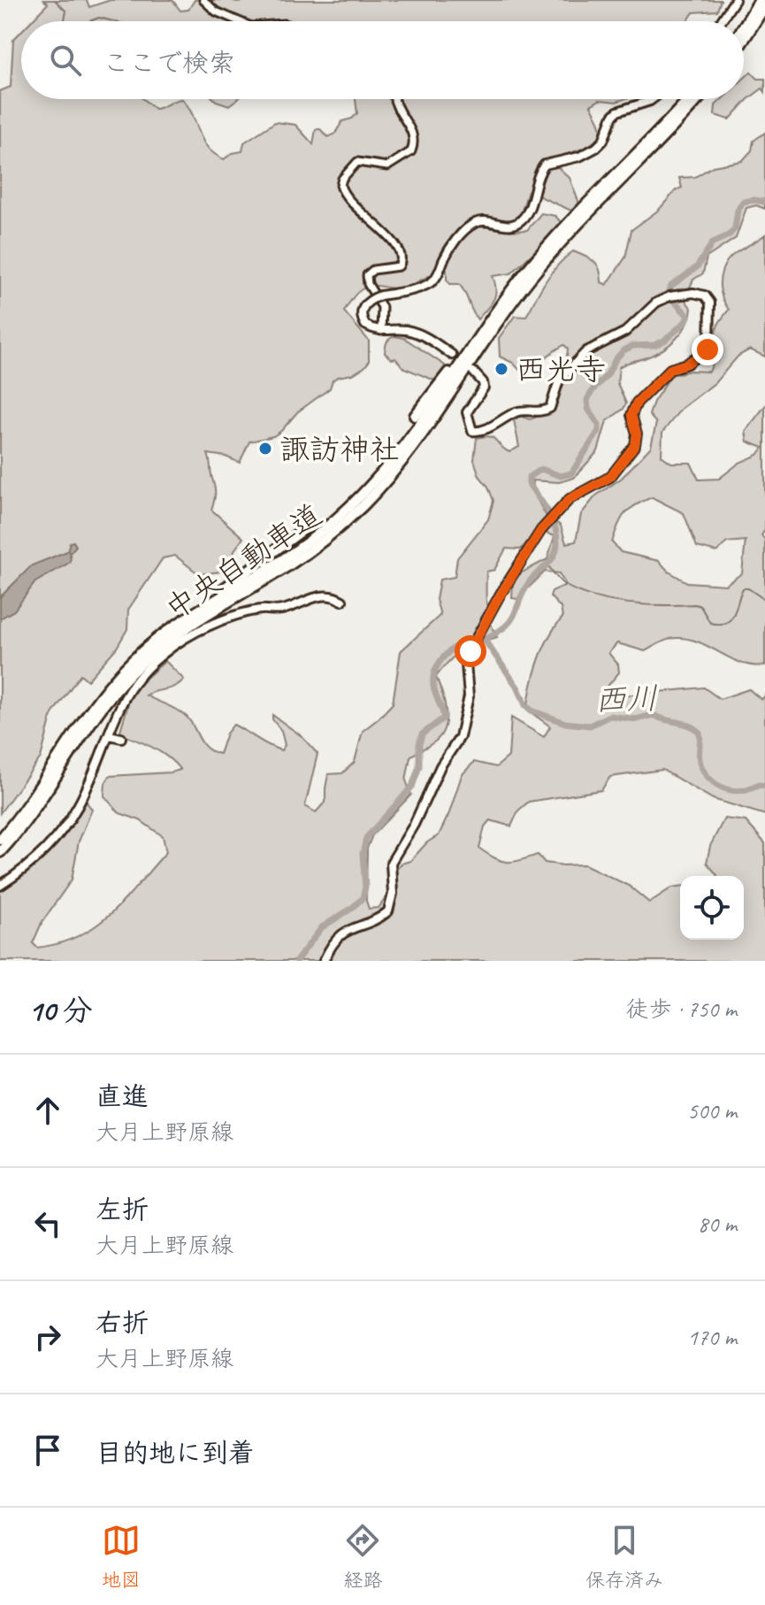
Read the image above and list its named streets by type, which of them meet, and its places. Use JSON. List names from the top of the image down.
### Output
{
  "streets": {
    "highway": ["中央自動車道"]
  },
  "water": ["西川"],
  "places": ["西光寺", "諏訪神社"],
  "page": {
    "search": "ここで検索",
    "heading": ["10 分", "徒歩 · 750 m"],
    "list": [
      ["直進", "大月上野原線", "500 m"],
      ["左折", "大月上野原線", "80 m"],
      ["右折", "大月上野原線", "170 m"],
      "目的地に到着"
    ],
    "nav": ["地図", "経路", "保存済み"]
  }
}
